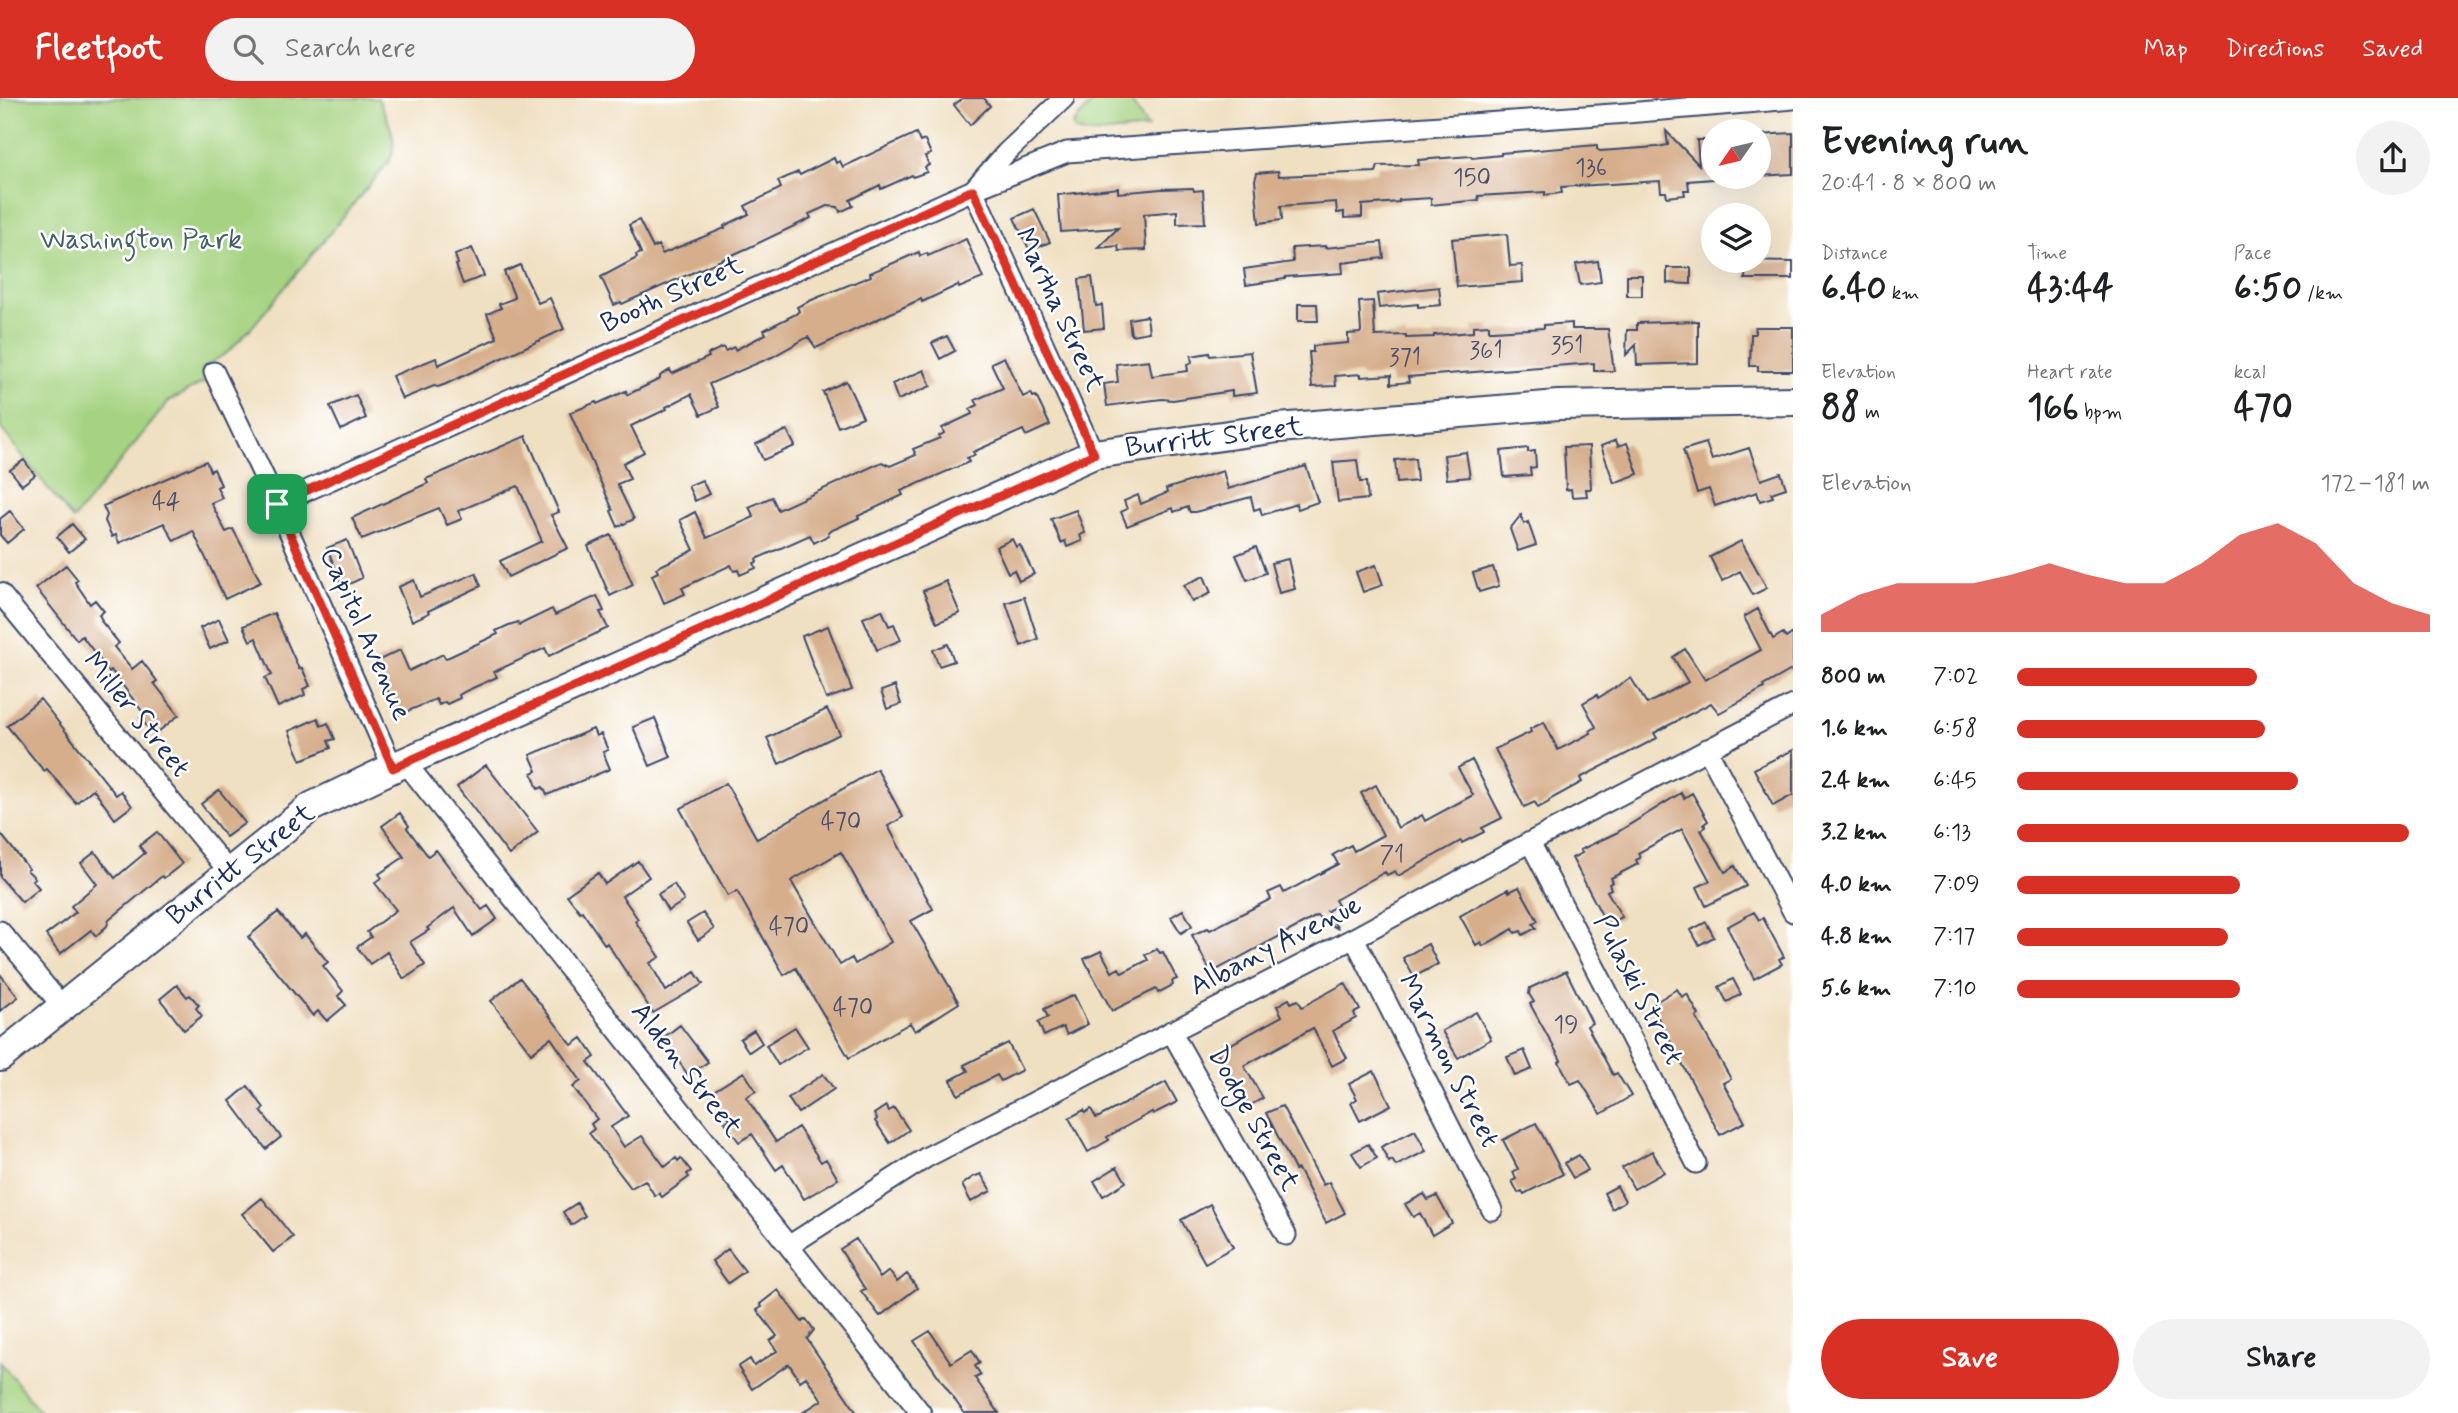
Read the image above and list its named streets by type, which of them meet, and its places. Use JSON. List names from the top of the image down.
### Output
{
  "streets": {
    "street": [
      "Booth Street",
      "Martha Street",
      "Burritt Street",
      "Capitol Avenue",
      "Miller Street",
      "Albany Avenue",
      "Pulaski Street",
      "Marmon Street",
      "Alden Street",
      "Dodge Street"
    ]
  },
  "crossings": [
    ["Booth Street", "Martha Street"],
    ["Booth Street", "Capitol Avenue"],
    ["Martha Street", "Burritt Street"],
    ["Burritt Street", "Capitol Avenue"],
    ["Burritt Street", "Miller Street"],
    ["Burritt Street", "Alden Street"],
    ["Capitol Avenue", "Alden Street"],
    ["Albany Avenue", "Pulaski Street"],
    ["Albany Avenue", "Marmon Street"],
    ["Albany Avenue", "Alden Street"],
    ["Albany Avenue", "Dodge Street"]
  ],
  "parks": ["Washington Park"],
  "house_numbers": [
    "136",
    "150",
    "351",
    "361",
    "371",
    "44",
    "470",
    "71",
    "470",
    "470",
    "19"
  ],
  "north": "bottom left",
  "page": {
    "header": "Fleetfoot",
    "search": "Search here",
    "nav": ["Map", "Directions", "Saved"],
    "heading": ["Evening run", "20:41 · 8 × 800 m"],
    "stats": [
      ["Distance", "6.40 km"],
      ["Time", "43:44"],
      ["Pace", "6:50 /km"],
      ["Elevation", "88 m"],
      ["Heart rate", "166 bpm"],
      ["kcal", "470"]
    ],
    "chart": ["Elevation", "172–181 m"],
    "list": [
      {
        "name": "800 m",
        "note": "7:02"
      },
      {
        "name": "1.6 km",
        "note": "6:58"
      },
      {
        "name": "2.4 km",
        "note": "6:45"
      },
      {
        "name": "3.2 km",
        "note": "6:13"
      },
      {
        "name": "4.0 km",
        "note": "7:09"
      },
      {
        "name": "4.8 km",
        "note": "7:17"
      },
      {
        "name": "5.6 km",
        "note": "7:10"
      }
    ],
    "buttons": ["Save", "Share"]
  }
}
